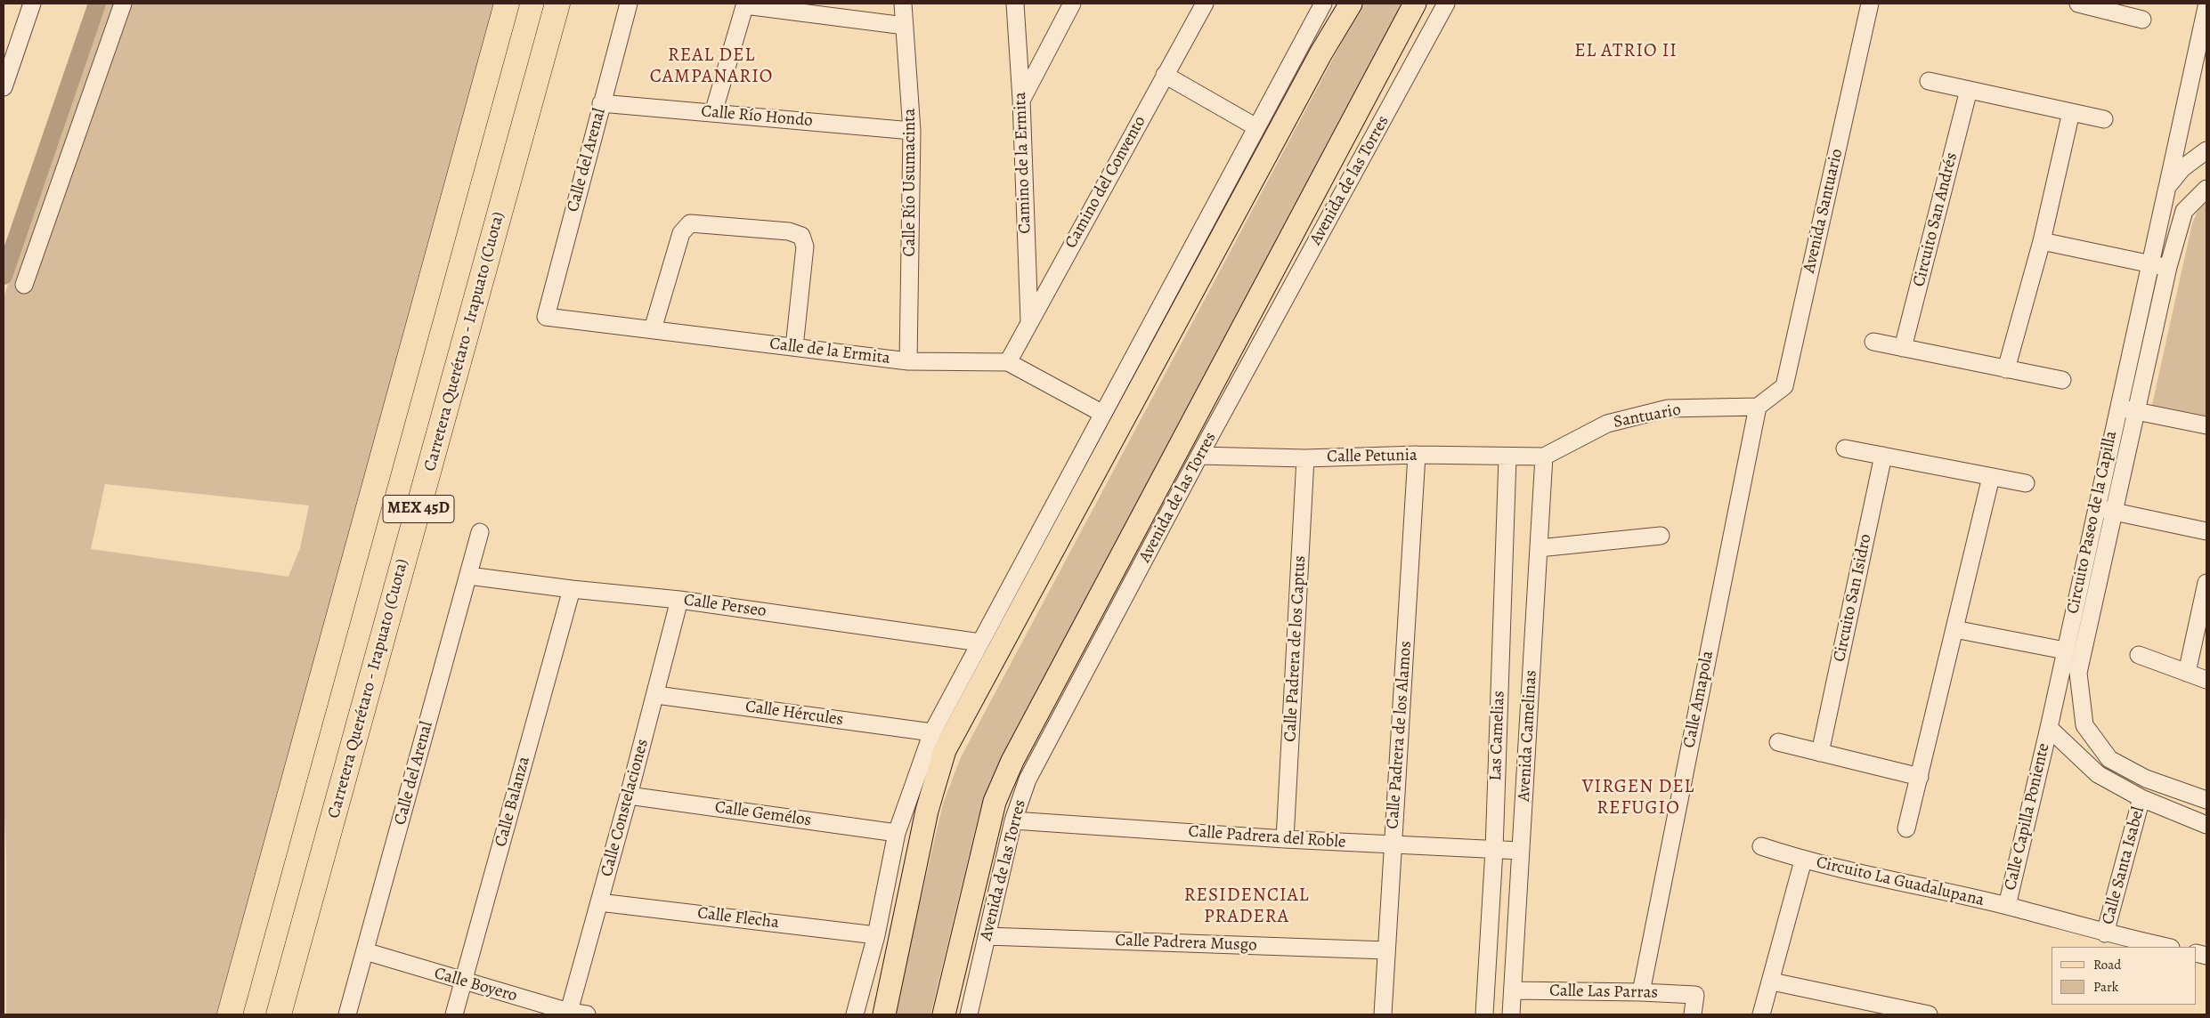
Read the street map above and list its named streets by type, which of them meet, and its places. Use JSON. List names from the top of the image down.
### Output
{
  "streets": {
    "highway": ["Carretera Querétaro - Irapuato (Cuota)", "MEX 45D"],
    "main road": ["Avenida de las Torres"],
    "street": [
      "Calle Río Hondo",
      "Calle del Arenal",
      "Camino de la Ermita",
      "Calle Río Usumacinta",
      "Camino del Convento",
      "Avenida Santuario",
      "Circuito San Andrés",
      "Calle de la Ermita",
      "Santuario",
      "Calle Petunia",
      "Circuito Paseo de la Capilla",
      "Circuito San Isidro",
      "Calle Perseo",
      "Calle Padrera de los Captus",
      "Calle Amapola",
      "Calle Hércules",
      "Calle Padrera de los Alamos",
      "Las Camelias",
      "Avenida Camelinas",
      "Calle Balanza",
      "Calle Constelaciones",
      "Calle Gemélos",
      "Calle Capilla Poniente",
      "Calle Padrera del Roble",
      "Calle Santa Isabel",
      "Circuito La Guadalupana",
      "Calle Flecha",
      "Calle Padrera Musgo",
      "Calle Boyero",
      "Calle Las Parras"
    ]
  },
  "crossings": [
    ["Calle Río Hondo", "Calle del Arenal"],
    ["Calle Río Hondo", "Calle Río Usumacinta"],
    ["Calle del Arenal", "Calle de la Ermita"],
    ["Calle del Arenal", "Calle Perseo"],
    ["Calle del Arenal", "Calle Boyero"],
    ["Camino de la Ermita", "Camino del Convento"],
    ["Avenida de las Torres", "Calle Petunia"],
    ["Avenida de las Torres", "Calle Padrera del Roble"],
    ["Avenida de las Torres", "Calle Padrera Musgo"],
    ["Calle Río Usumacinta", "Calle de la Ermita"],
    ["Camino del Convento", "Calle de la Ermita"],
    ["Avenida Santuario", "Santuario"],
    ["Avenida Santuario", "Calle Amapola"],
    ["Santuario", "Calle Petunia"],
    ["Santuario", "Calle Amapola"],
    ["Santuario", "Avenida Camelinas"],
    ["Calle Petunia", "Calle Padrera de los Captus"],
    ["Calle Petunia", "Calle Padrera de los Alamos"],
    ["Calle Petunia", "Las Camelias"],
    ["Calle Petunia", "Avenida Camelinas"],
    ["Circuito Paseo de la Capilla", "Calle Capilla Poniente"],
    ["Calle Perseo", "Calle Balanza"],
    ["Calle Perseo", "Calle Constelaciones"],
    ["Calle Padrera de los Captus", "Calle Padrera del Roble"],
    ["Calle Amapola", "Calle Las Parras"],
    ["Calle Hércules", "Calle Constelaciones"],
    ["Calle Padrera de los Alamos", "Calle Padrera del Roble"],
    ["Calle Padrera de los Alamos", "Calle Padrera Musgo"],
    ["Las Camelias", "Calle Padrera del Roble"],
    ["Avenida Camelinas", "Calle Padrera del Roble"],
    ["Avenida Camelinas", "Calle Las Parras"],
    ["Calle Balanza", "Calle Boyero"],
    ["Calle Constelaciones", "Calle Gemélos"],
    ["Calle Constelaciones", "Calle Flecha"],
    ["Calle Constelaciones", "Calle Boyero"],
    ["Calle Capilla Poniente", "Circuito La Guadalupana"],
    ["Calle Santa Isabel", "Circuito La Guadalupana"]
  ],
  "districts": [
    "EL ATRIO II",
    "REAL DEL CAMPANARIO",
    "VIRGEN DEL REFUGIO",
    "RESIDENCIAL PRADERA"
  ],
  "legend": ["Road", "Park"]
}
